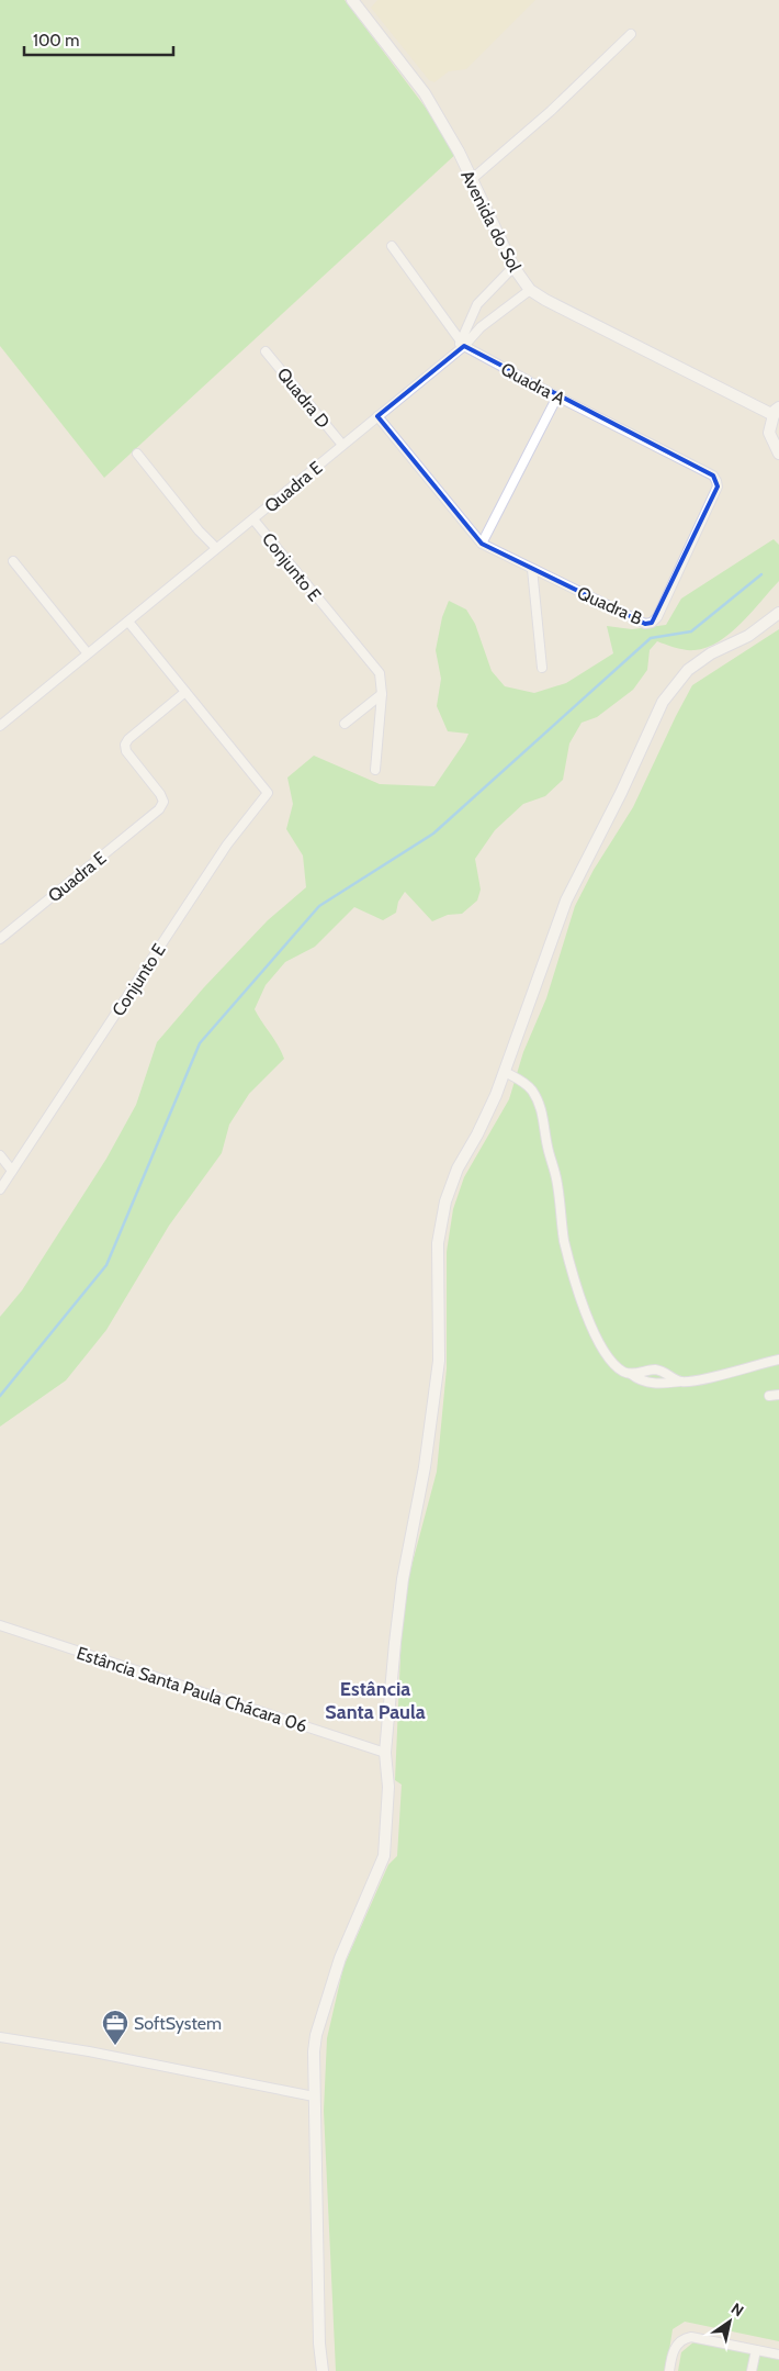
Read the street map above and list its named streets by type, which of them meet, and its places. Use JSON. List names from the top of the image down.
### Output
{
  "streets": {
    "street": [
      "Avenida do Sol",
      "Quadra A",
      "Quadra D",
      "Quadra E",
      "Conjunto E",
      "Quadra B",
      "Estância Santa Paula Chácara 06"
    ]
  },
  "crossings": [
    ["Avenida do Sol", "Quadra E"],
    ["Quadra A", "Quadra E"],
    ["Quadra A", "Quadra B"],
    ["Quadra D", "Quadra E"],
    ["Quadra E", "Conjunto E"],
    ["Quadra E", "Quadra B"]
  ],
  "districts": ["Estância Santa Paula"],
  "places": {
    "office": ["SoftSystem"]
  },
  "scale_bar": "100 m",
  "north": "top right"
}
